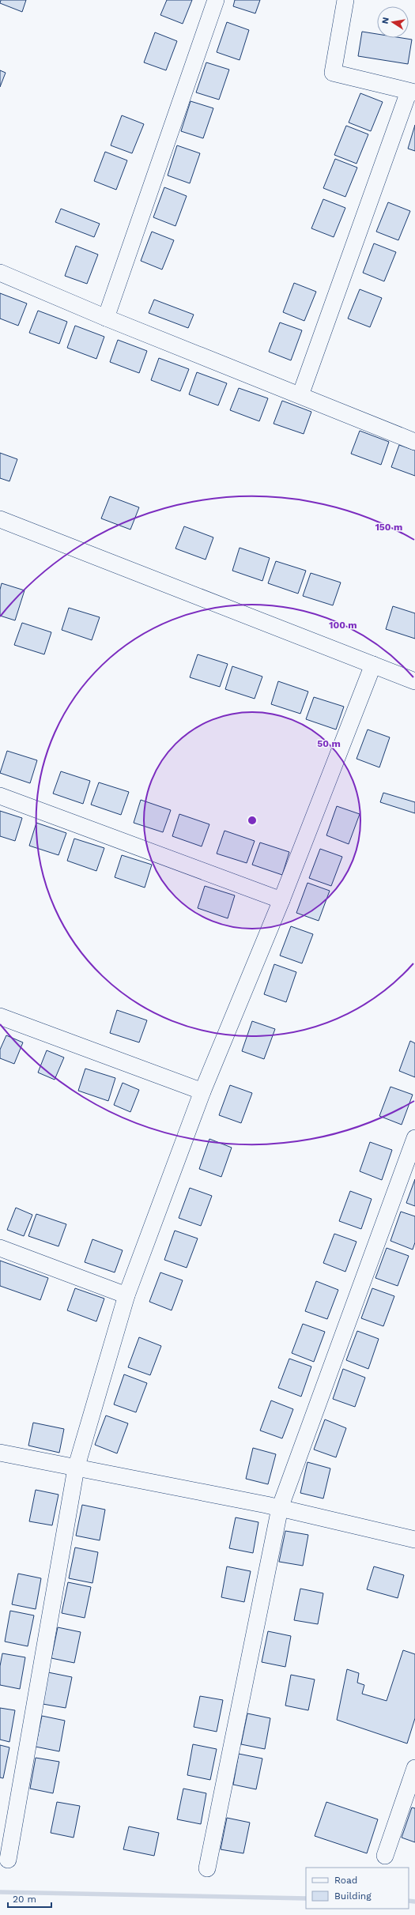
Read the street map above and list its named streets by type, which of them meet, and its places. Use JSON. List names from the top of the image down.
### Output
{
  "legend": ["Road", "Building"],
  "scale_bar": "20 m",
  "north": "left",
  "rings": ["150 m", "100 m", "50 m"]
}
